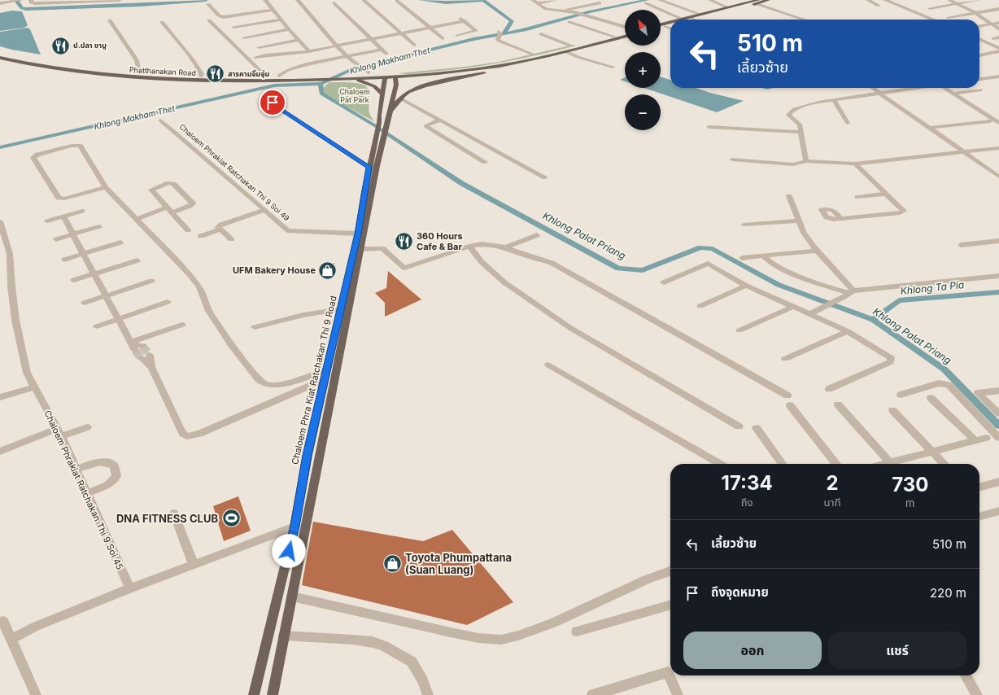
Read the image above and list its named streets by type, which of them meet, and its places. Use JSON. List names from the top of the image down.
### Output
{
  "streets": {
    "main road": ["Phatthanakan Road", "Chaloem Phra Kiat Ratchakan Thi 9 Road"],
    "street": ["Chaloem Phrakiat Ratchakan Thi 9 Soi 49", "Chaloem Phrakiat Ratchakan Thi 9 Soi 45"]
  },
  "crossings": [
    ["Phatthanakan Road", "Chaloem Phra Kiat Ratchakan Thi 9 Road"],
    ["Chaloem Phrakiat Ratchakan Thi 9 Soi 49", "Chaloem Phra Kiat Ratchakan Thi 9 Road"]
  ],
  "water": ["Khlong Makham Thet", "Khlong Palat Priang", "Khlong Ta Pia"],
  "parks": ["Chaloem Pat Park"],
  "places": {
    "restaurant": ["ป.ปลา ชาบู", "สารคามจิ้มจุ่ม", "360 Hours Cafe & Bar"],
    "shop": ["UFM Bakery House", "Toyota Phumpattana (Suan Luang)"],
    "sports": ["DNA FITNESS CLUB"]
  },
  "north": "top left",
  "page": {
    "map_buttons": ["+", "−"],
    "turn": ["510 m", "เลี้ยวซ้าย"],
    "eta": [
      "17:34",
      "ถึง",
      "2",
      "นาที",
      "730",
      "m"
    ],
    "list": [
      {
        "name": "เลี้ยวซ้าย",
        "value": "510 m"
      },
      {
        "name": "ถึงจุดหมาย",
        "value": "220 m"
      }
    ],
    "buttons": ["ออก", "แชร์"]
  }
}
